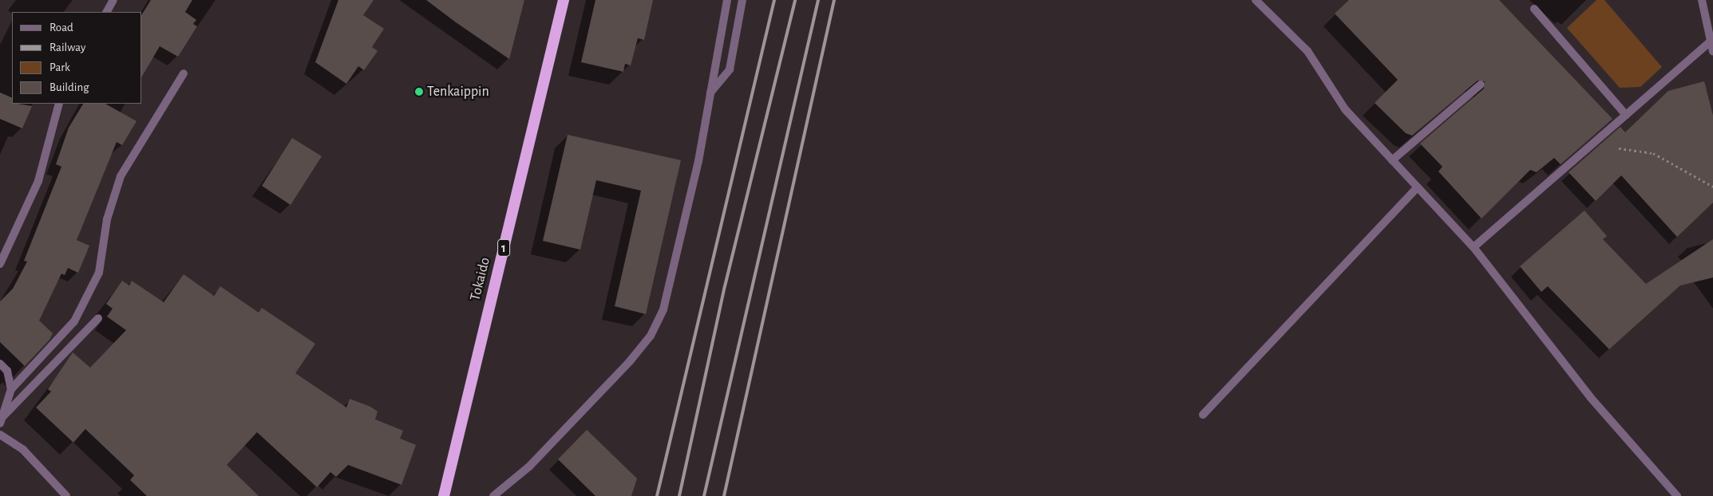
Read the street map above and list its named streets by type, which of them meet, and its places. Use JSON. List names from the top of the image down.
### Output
{
  "streets": {
    "highway": ["1", "Tokaido"]
  },
  "places": ["Tenkaippin"],
  "legend": [
    "Road",
    "Railway",
    "Park",
    "Building"
  ]
}
